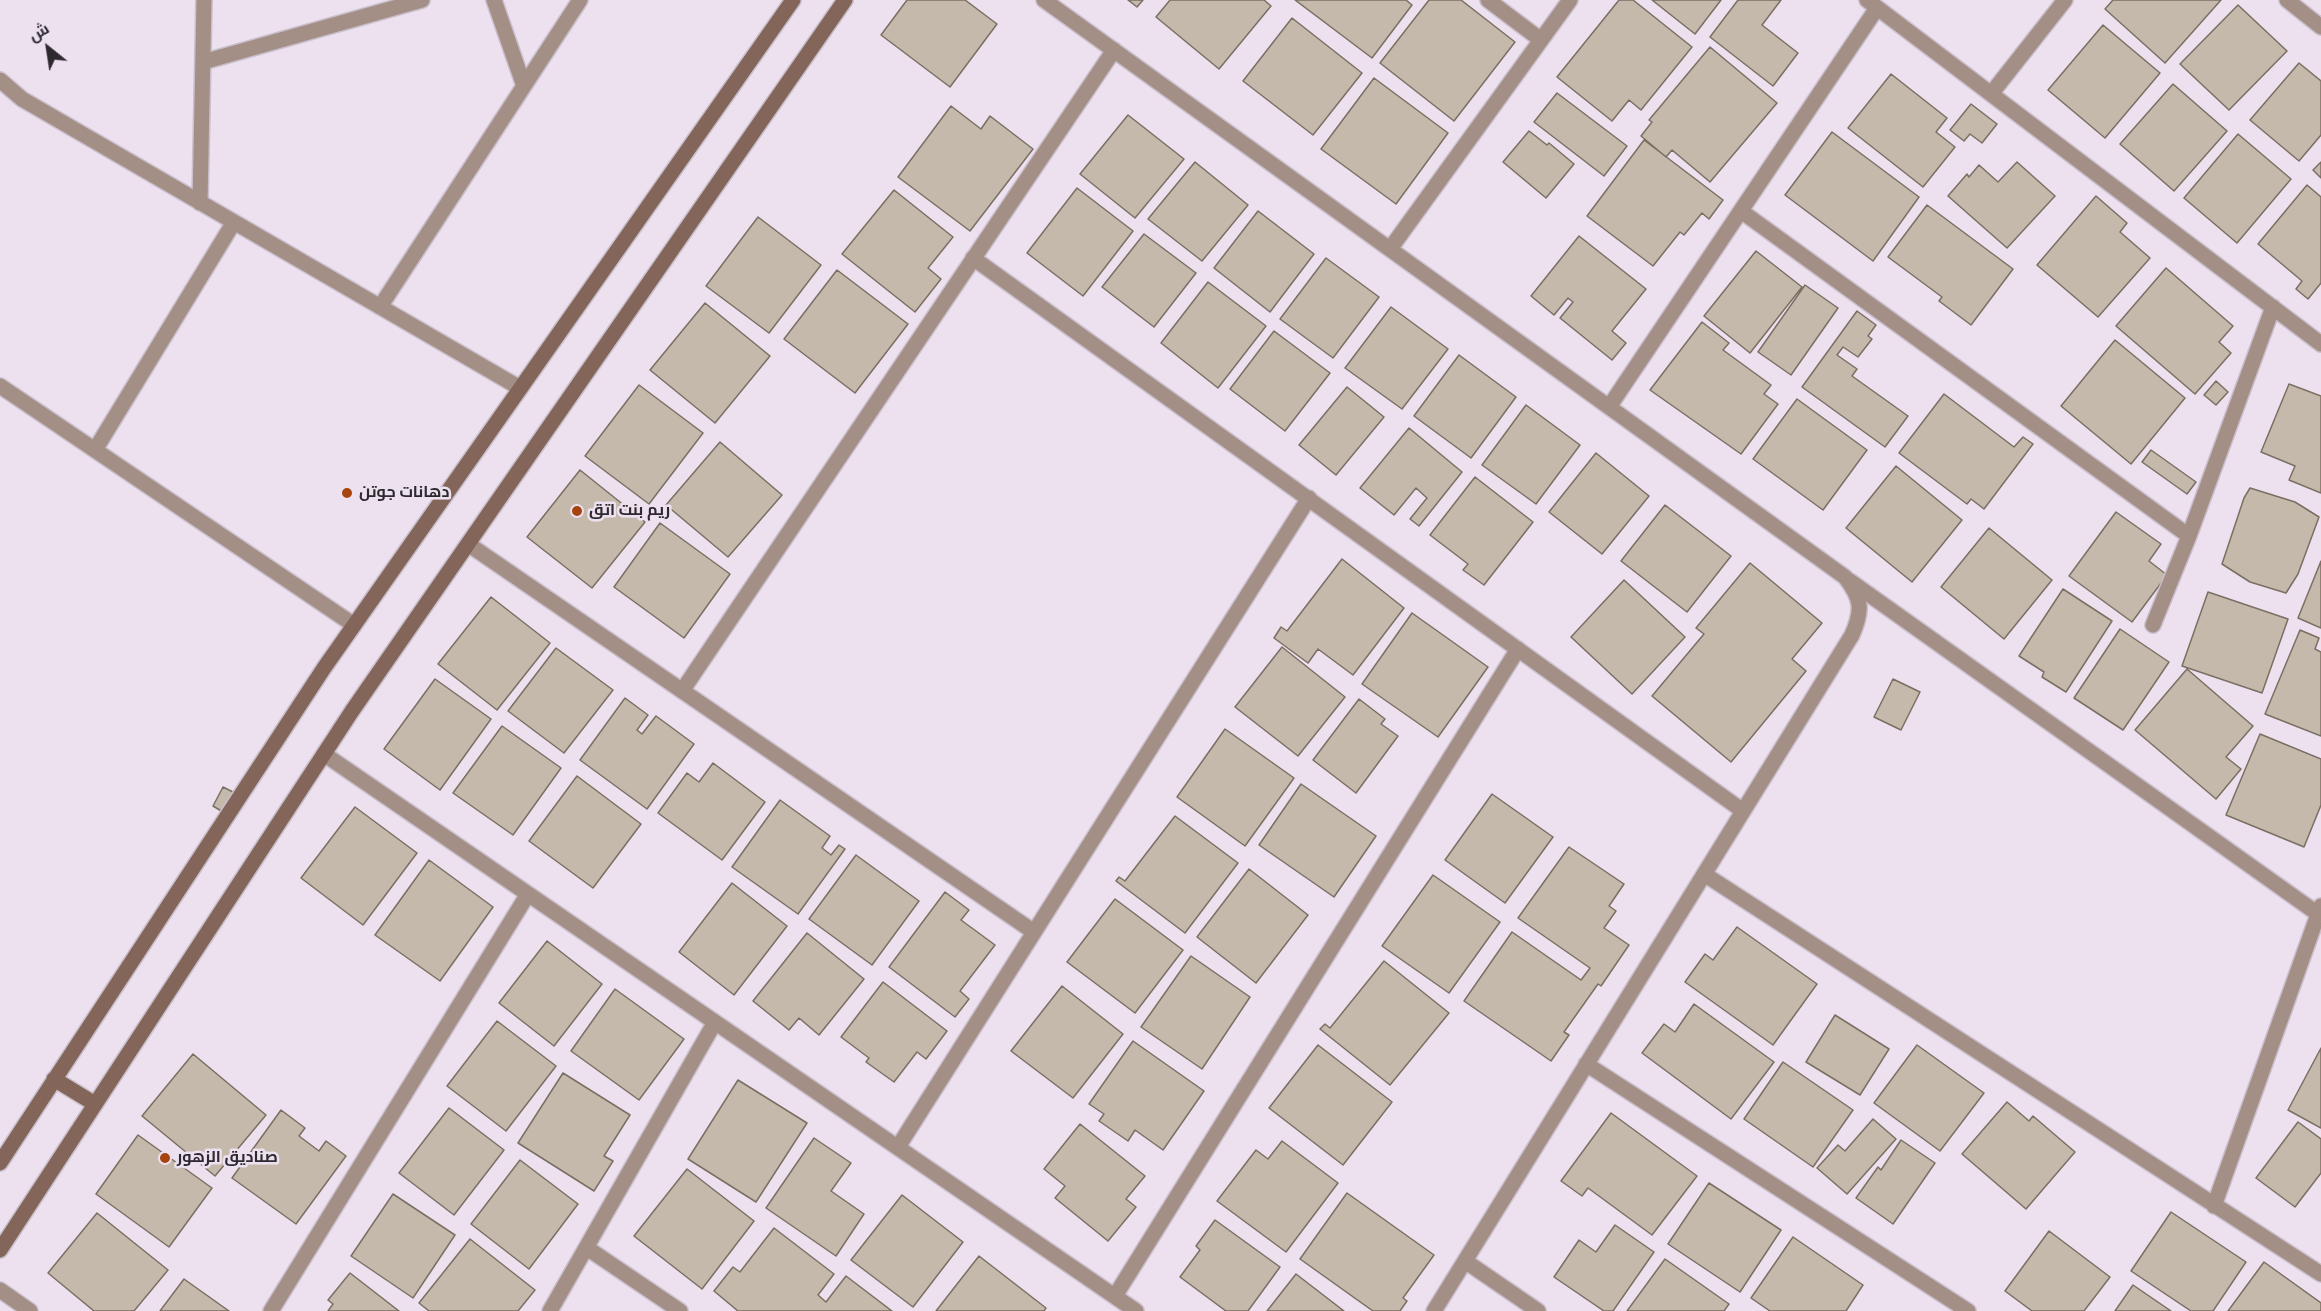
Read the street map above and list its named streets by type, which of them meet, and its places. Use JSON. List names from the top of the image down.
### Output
{
  "places": ["دهانات جوتن", "ريم بنت اتق", "صناديق الزهور"],
  "north": "top left"
}
